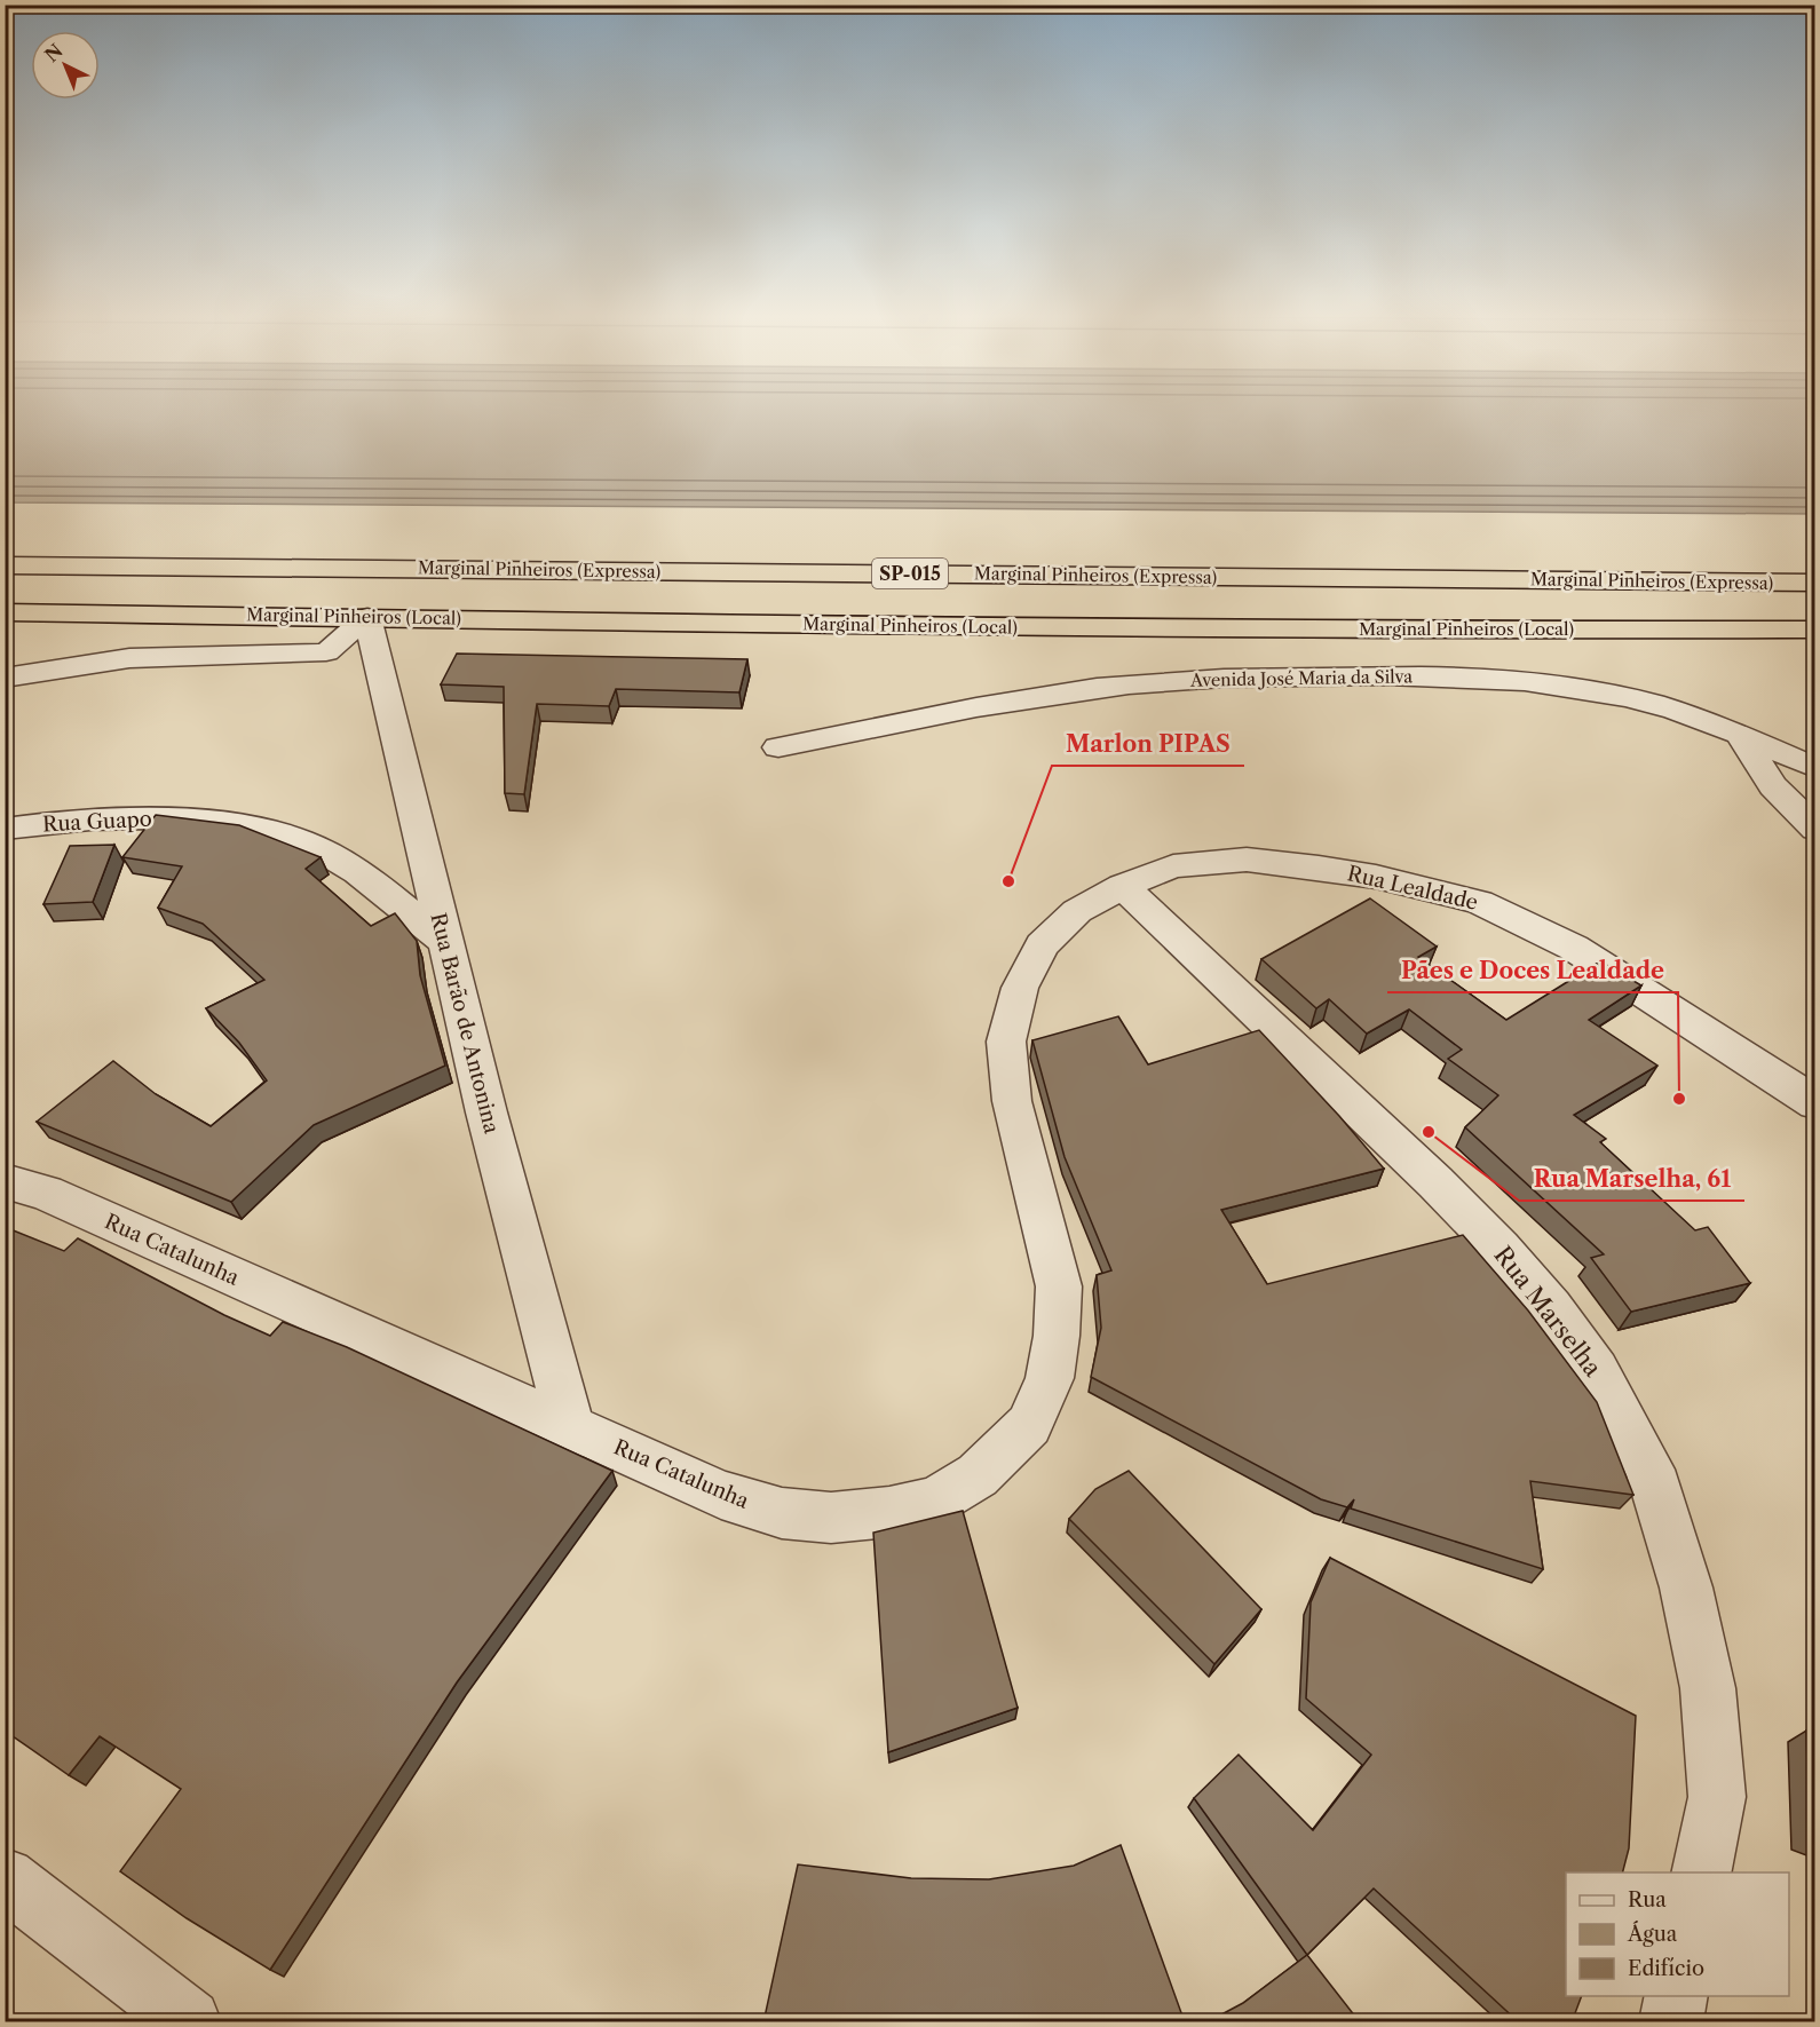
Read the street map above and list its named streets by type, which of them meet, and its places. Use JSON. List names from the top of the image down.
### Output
{
  "streets": {
    "highway": ["Marginal Pinheiros (Expressa)", "SP-015", "Marginal Pinheiros (Local)"],
    "street": [
      "Avenida José Maria da Silva",
      "Rua Guapo",
      "Rua Lealdade",
      "Rua Barão de Antonina",
      "Rua Catalunha",
      "Rua Marselha"
    ]
  },
  "crossings": [
    ["Marginal Pinheiros (Local)", "Rua Barão de Antonina"],
    ["Rua Guapo", "Rua Barão de Antonina"],
    ["Rua Lealdade", "Rua Catalunha"],
    ["Rua Lealdade", "Rua Marselha"],
    ["Rua Barão de Antonina", "Rua Catalunha"],
    ["Rua Catalunha", "Rua Marselha"]
  ],
  "places": ["Marlon PIPAS", "Pães e Doces Lealdade", "Rua Marselha, 61"],
  "legend": ["Rua", "Água", "Edifício"],
  "north": "top left"
}
